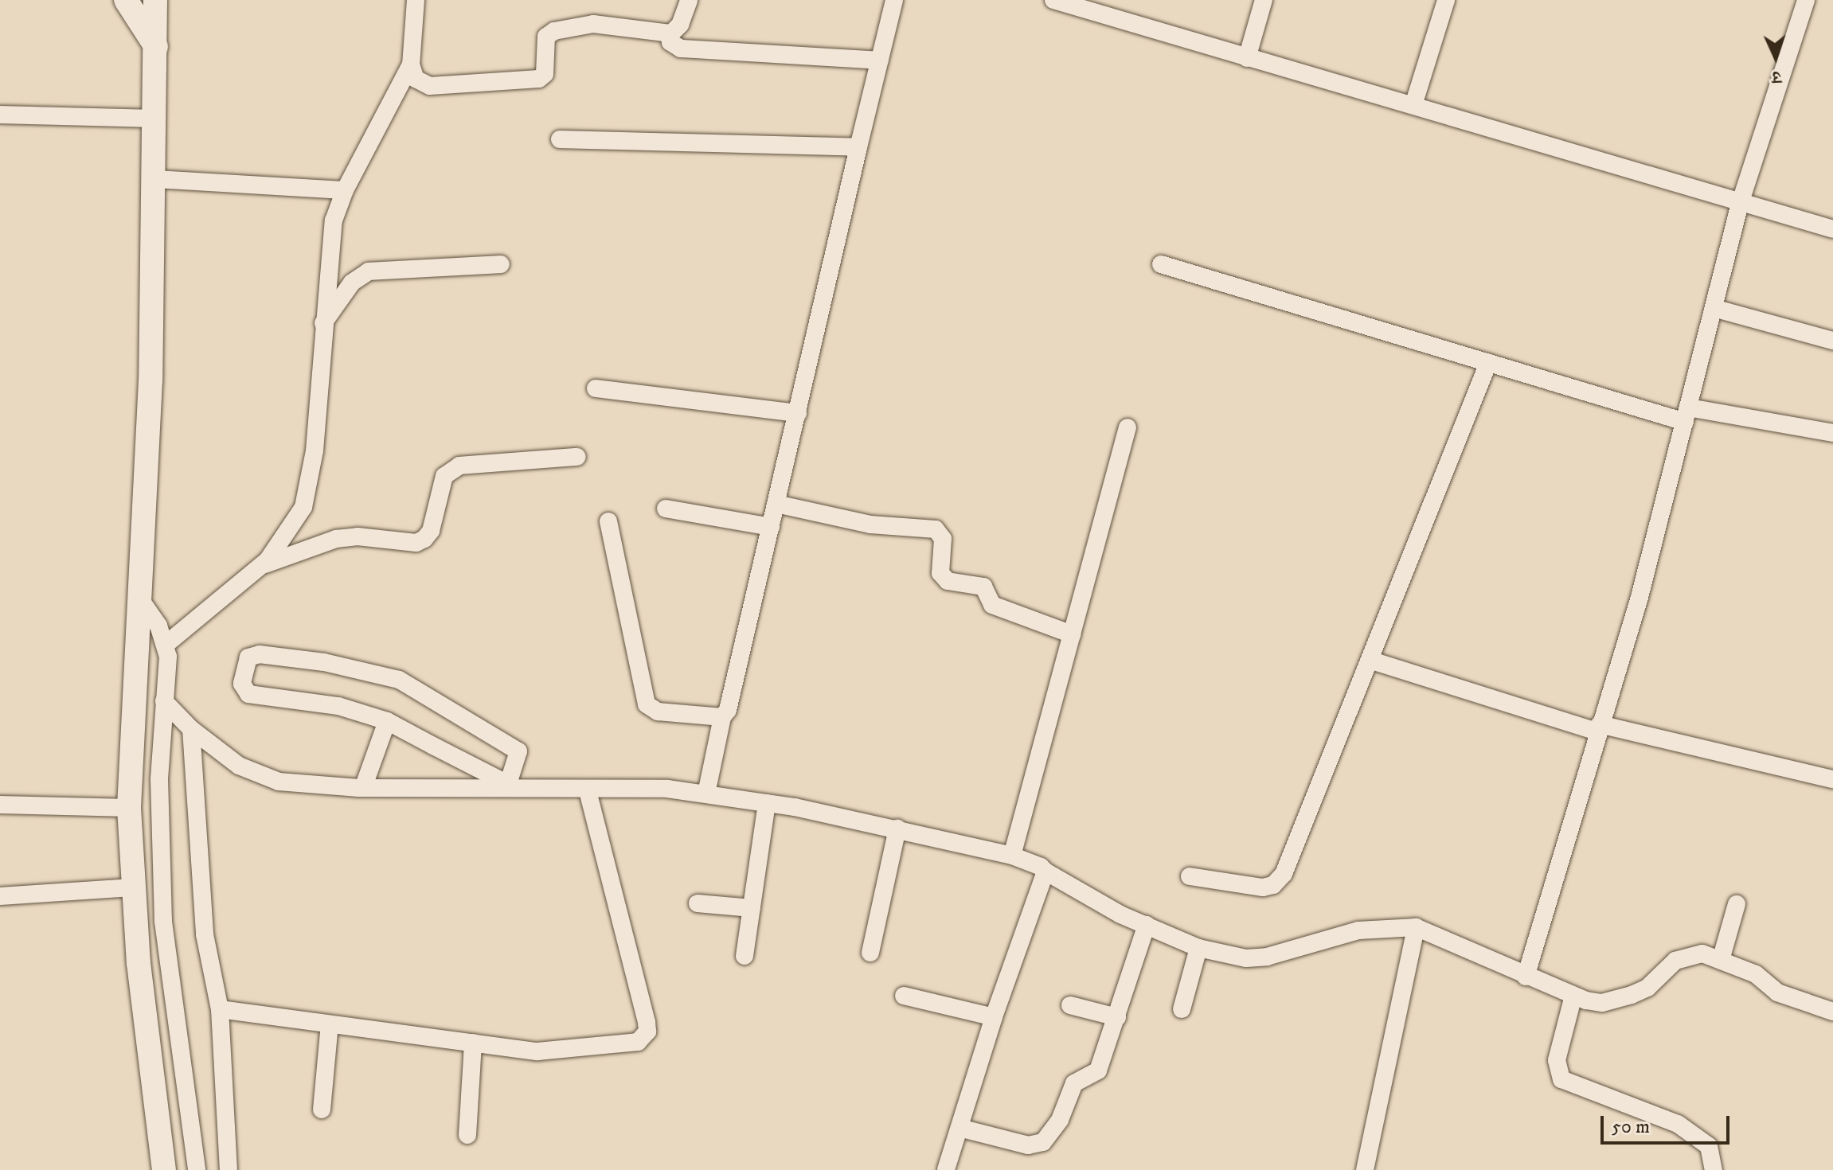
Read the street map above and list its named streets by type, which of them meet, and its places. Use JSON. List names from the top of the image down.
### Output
{
  "scale_bar": "50 m",
  "north": "bottom"
}
